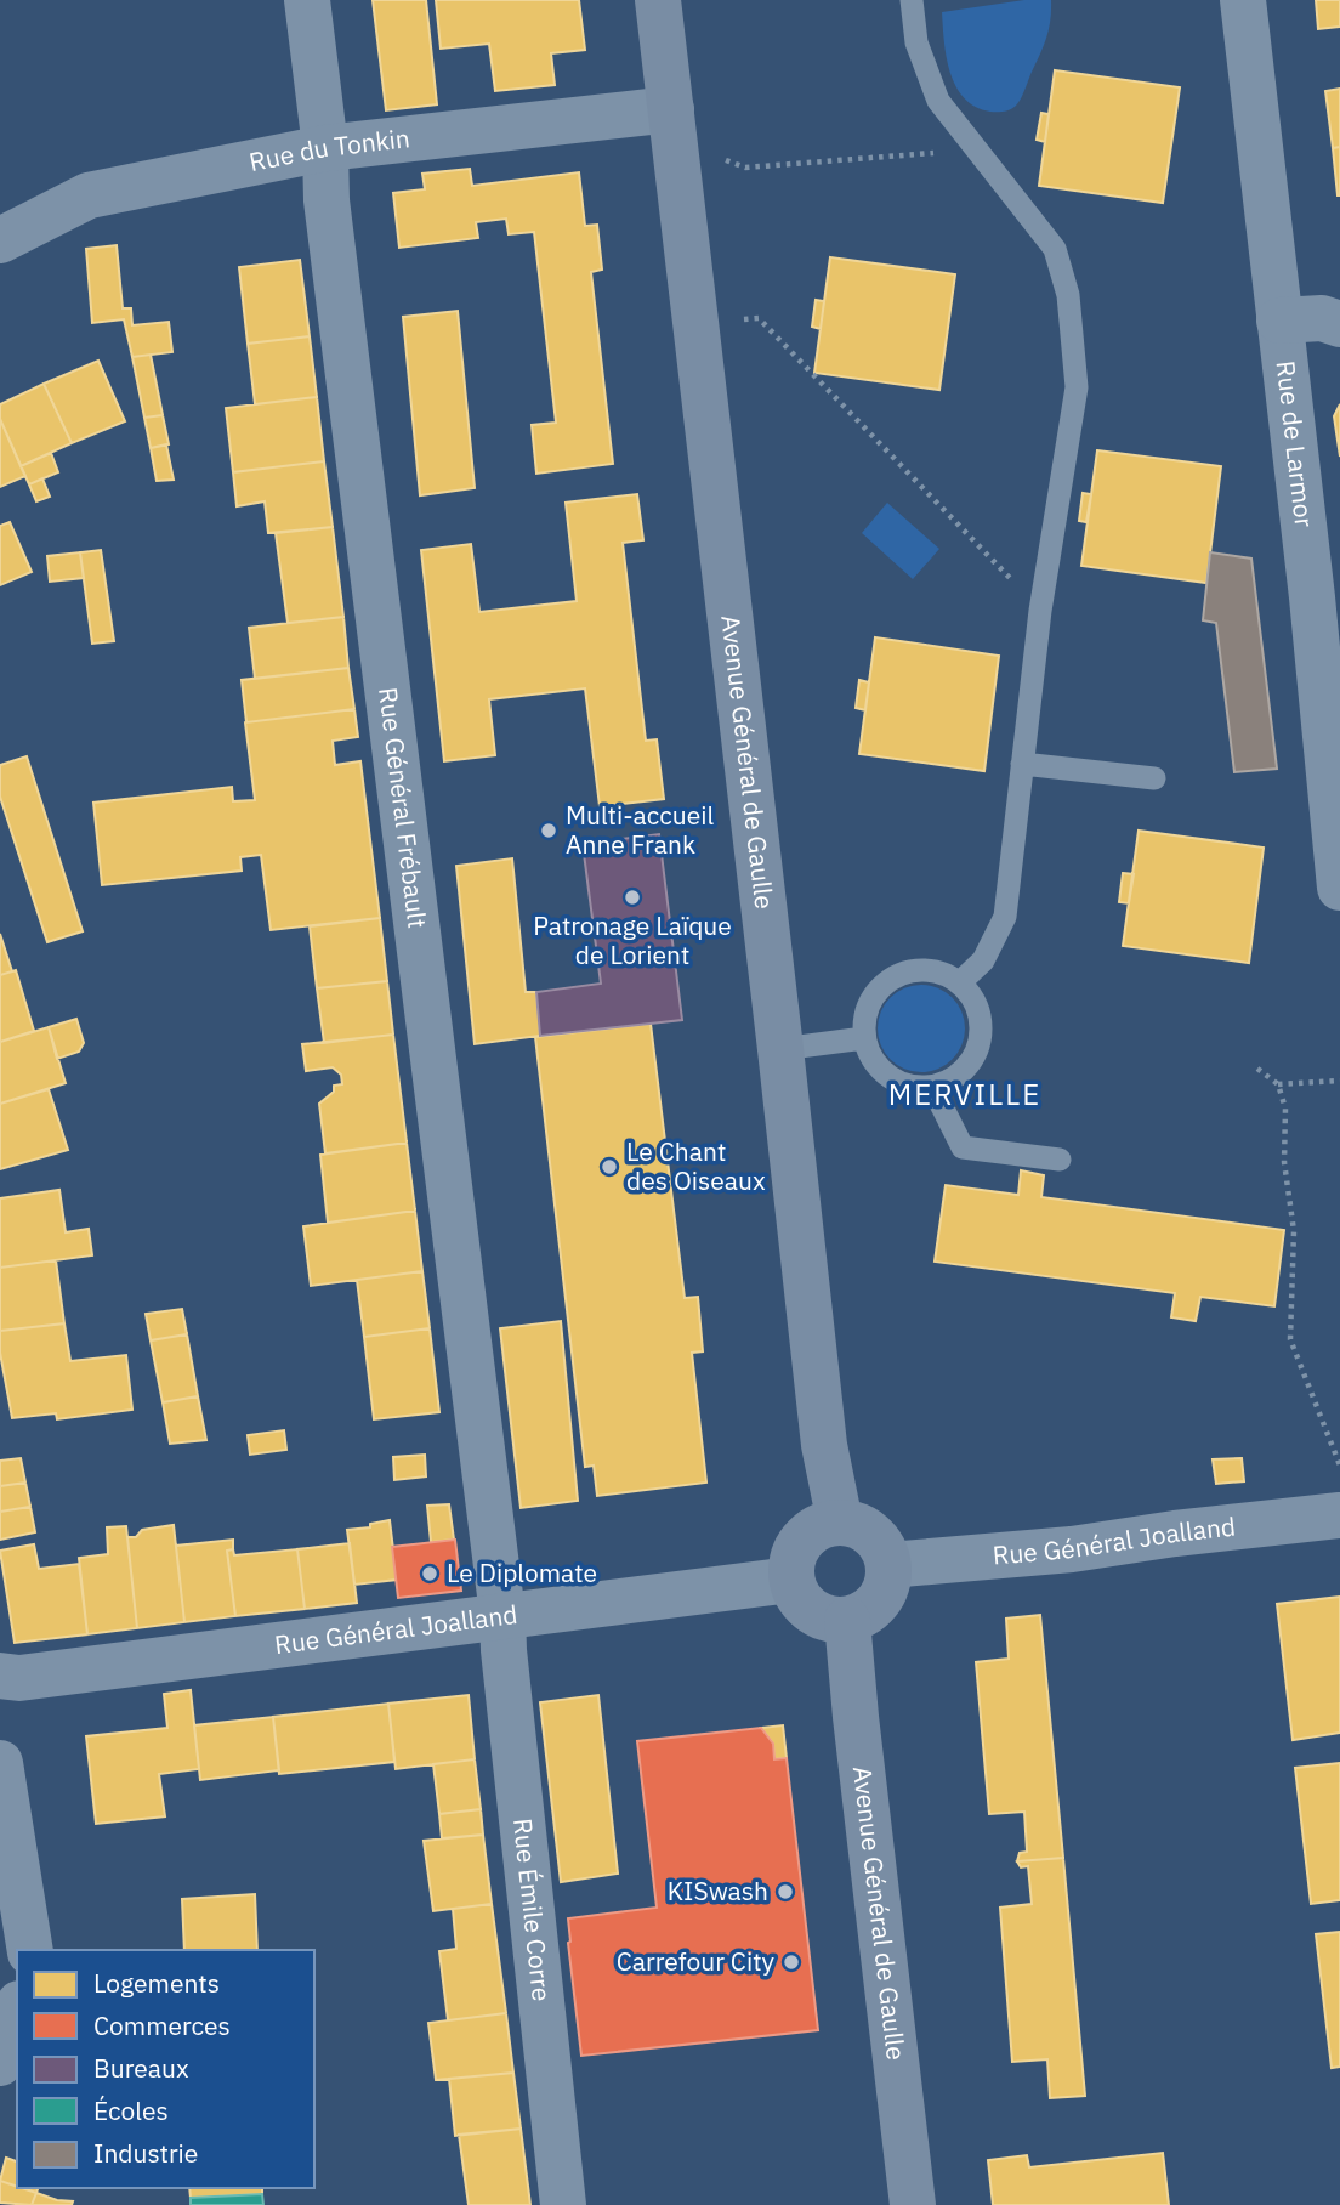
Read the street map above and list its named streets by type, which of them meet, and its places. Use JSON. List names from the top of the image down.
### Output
{
  "streets": {
    "main road": ["Avenue Général de Gaulle"],
    "street": [
      "Rue du Tonkin",
      "Rue de Larmor",
      "Rue Général Frébault",
      "Rue Général Joalland",
      "Rue Émile Corre"
    ]
  },
  "crossings": [
    ["Rue du Tonkin", "Avenue Général de Gaulle"],
    ["Rue du Tonkin", "Rue Général Frébault"],
    ["Avenue Général de Gaulle", "Rue Général Joalland"],
    ["Rue Général Frébault", "Rue Général Joalland"],
    ["Rue Général Frébault", "Rue Émile Corre"],
    ["Rue Général Joalland", "Rue Émile Corre"]
  ],
  "districts": ["MERVILLE"],
  "places": [
    "Multi-accueil Anne Frank",
    "Patronage Laïque de Lorient",
    "Le Chant des Oiseaux",
    "Le Diplomate",
    "KISwash",
    "Carrefour City"
  ],
  "legend": [
    "Logements",
    "Commerces",
    "Bureaux",
    "Écoles",
    "Industrie"
  ]
}
